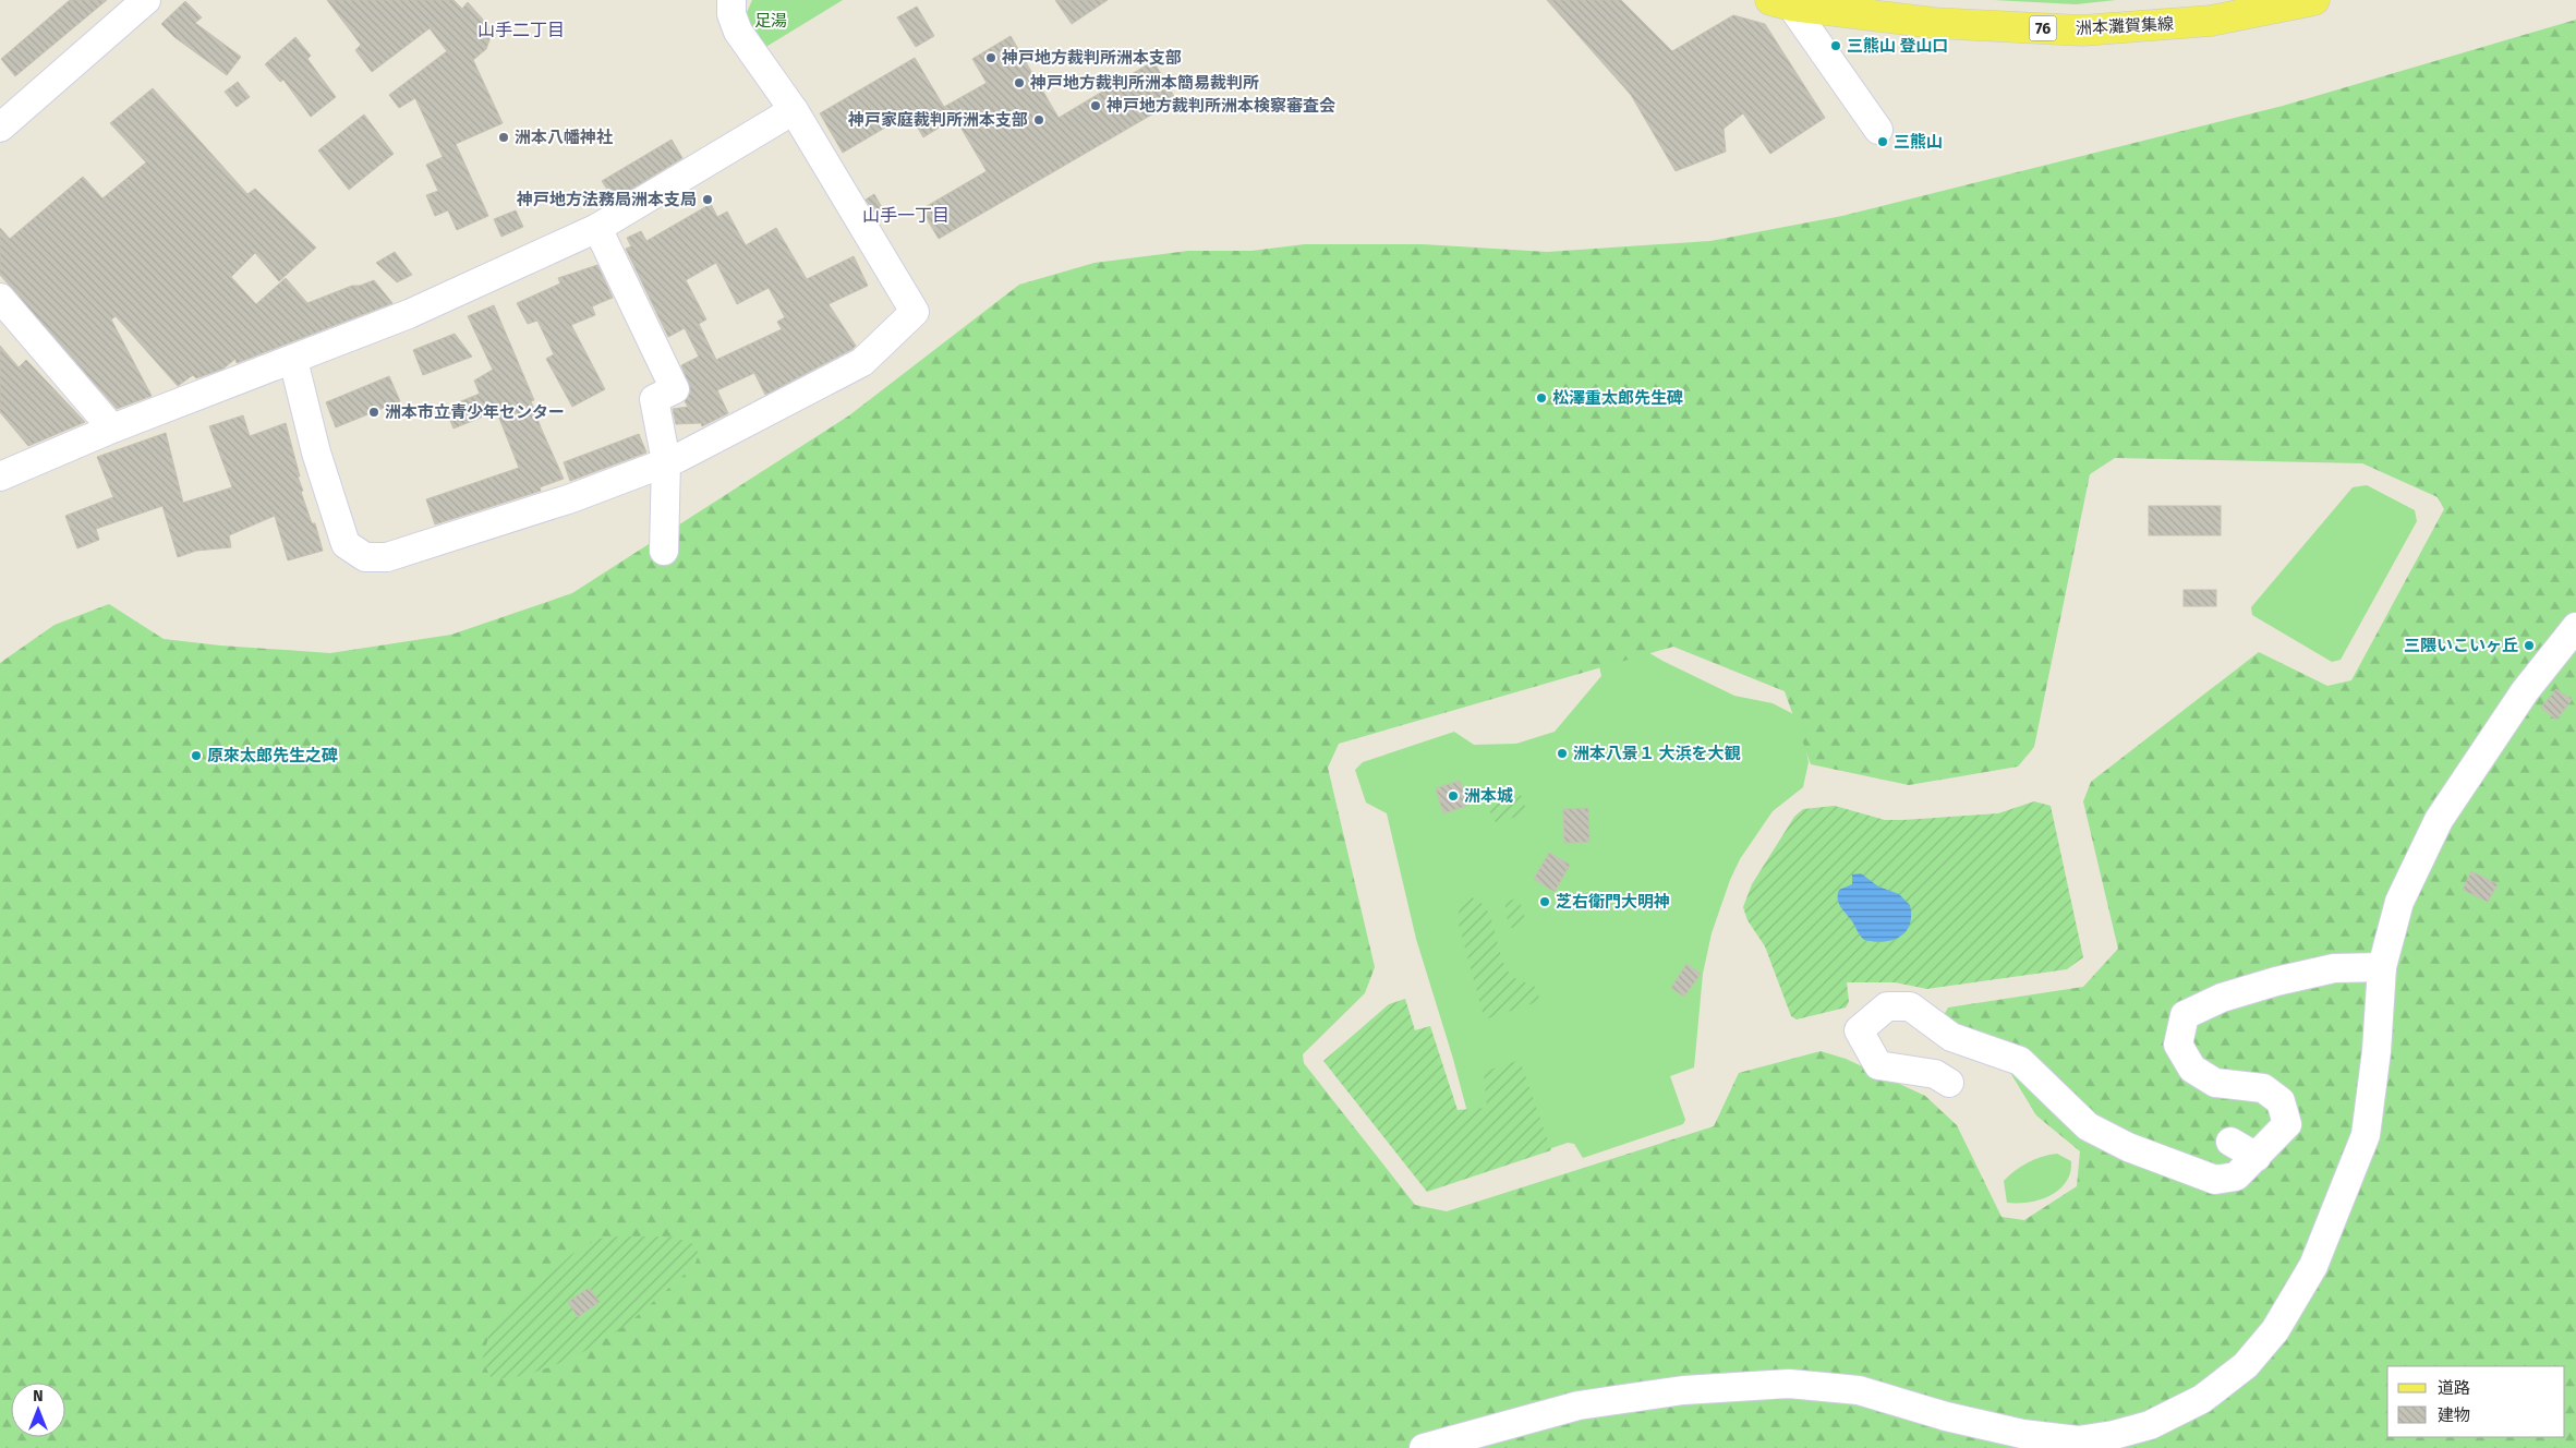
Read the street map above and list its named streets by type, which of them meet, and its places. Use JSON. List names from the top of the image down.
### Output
{
  "streets": {
    "main road": ["洲本灘賀集線", "76"]
  },
  "districts": ["山手二丁目", "山手一丁目"],
  "parks": ["足湯"],
  "places": [
    "三熊山 登山口",
    "神戸地方裁判所洲本支部",
    "神戸地方裁判所洲本簡易裁判所",
    "神戸地方裁判所洲本検察審査会",
    "神戸家庭裁判所洲本支部",
    "洲本八幡神社",
    "三熊山",
    "神戸地方法務局洲本支局",
    "松澤重太郎先生碑",
    "洲本市立青少年センター",
    "三隈いこいヶ丘",
    "洲本八景１ 大浜を大観",
    "原來太郎先生之碑",
    "洲本城",
    "芝右衛門大明神"
  ],
  "legend": ["道路", "建物"],
  "north": "top"
}
